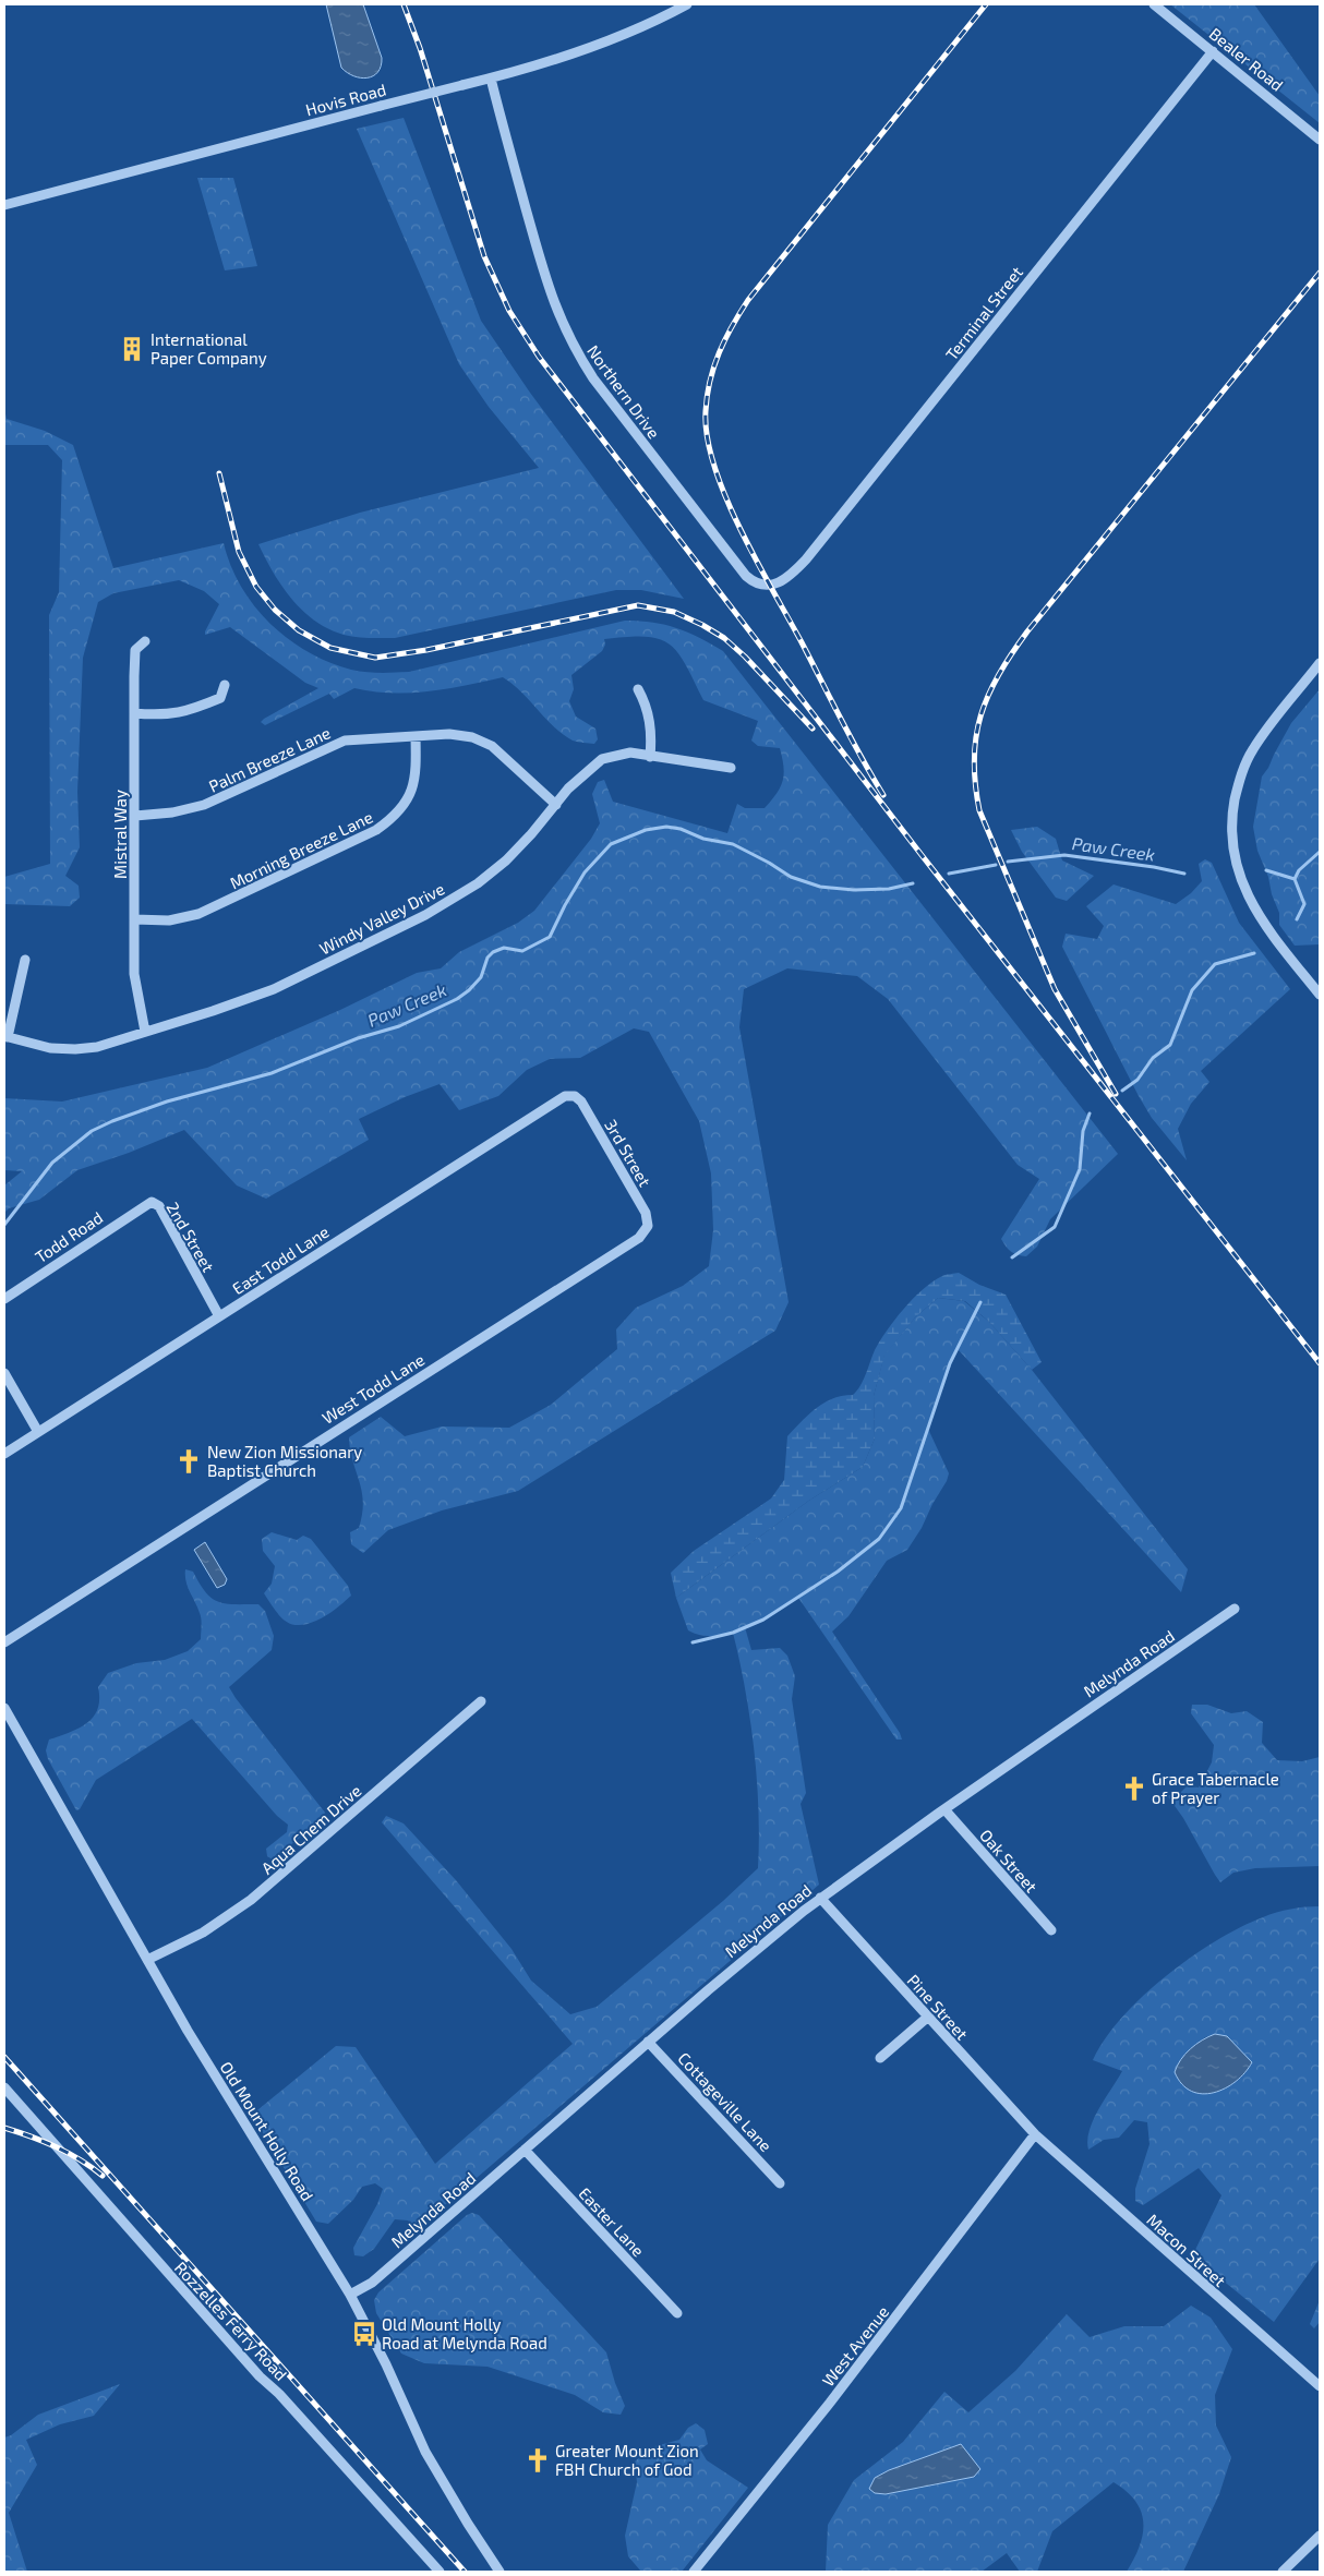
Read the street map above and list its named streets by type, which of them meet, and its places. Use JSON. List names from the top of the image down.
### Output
{
  "streets": {
    "street": [
      "Bealer Road",
      "Hovis Road",
      "Terminal Street",
      "Northern Drive",
      "Palm Breeze Lane",
      "Mistral Way",
      "Morning Breeze Lane",
      "Windy Valley Drive",
      "3rd Street",
      "Todd Road",
      "2nd Street",
      "East Todd Lane",
      "West Todd Lane",
      "Melynda Road",
      "Aqua Chem Drive",
      "Oak Street",
      "Pine Street",
      "Cottageville Lane",
      "Old Mount Holly Road",
      "Easter Lane",
      "Macon Street",
      "Rozzelles Ferry Road",
      "West Avenue"
    ]
  },
  "crossings": [
    ["Bealer Road", "Terminal Street"],
    ["Hovis Road", "Northern Drive"],
    ["Terminal Street", "Northern Drive"],
    ["Palm Breeze Lane", "Mistral Way"],
    ["Palm Breeze Lane", "Morning Breeze Lane"],
    ["Palm Breeze Lane", "Windy Valley Drive"],
    ["Mistral Way", "Morning Breeze Lane"],
    ["Mistral Way", "Windy Valley Drive"],
    ["3rd Street", "East Todd Lane"],
    ["3rd Street", "West Todd Lane"],
    ["Todd Road", "2nd Street"],
    ["2nd Street", "East Todd Lane"],
    ["Melynda Road", "Oak Street"],
    ["Melynda Road", "Pine Street"],
    ["Melynda Road", "Cottageville Lane"],
    ["Melynda Road", "Old Mount Holly Road"],
    ["Melynda Road", "Easter Lane"],
    ["Aqua Chem Drive", "Old Mount Holly Road"],
    ["Pine Street", "Macon Street"],
    ["Pine Street", "West Avenue"],
    ["Macon Street", "West Avenue"]
  ],
  "water": ["Paw Creek"],
  "places": {
    "building": ["International Paper Company"],
    "church": ["New Zion Missionary Baptist Church", "Grace Tabernacle of Prayer", "Greater Mount Zion FBH Church of God"],
    "bus stop": ["Old Mount Holly Road at Melynda Road"]
  }
}
